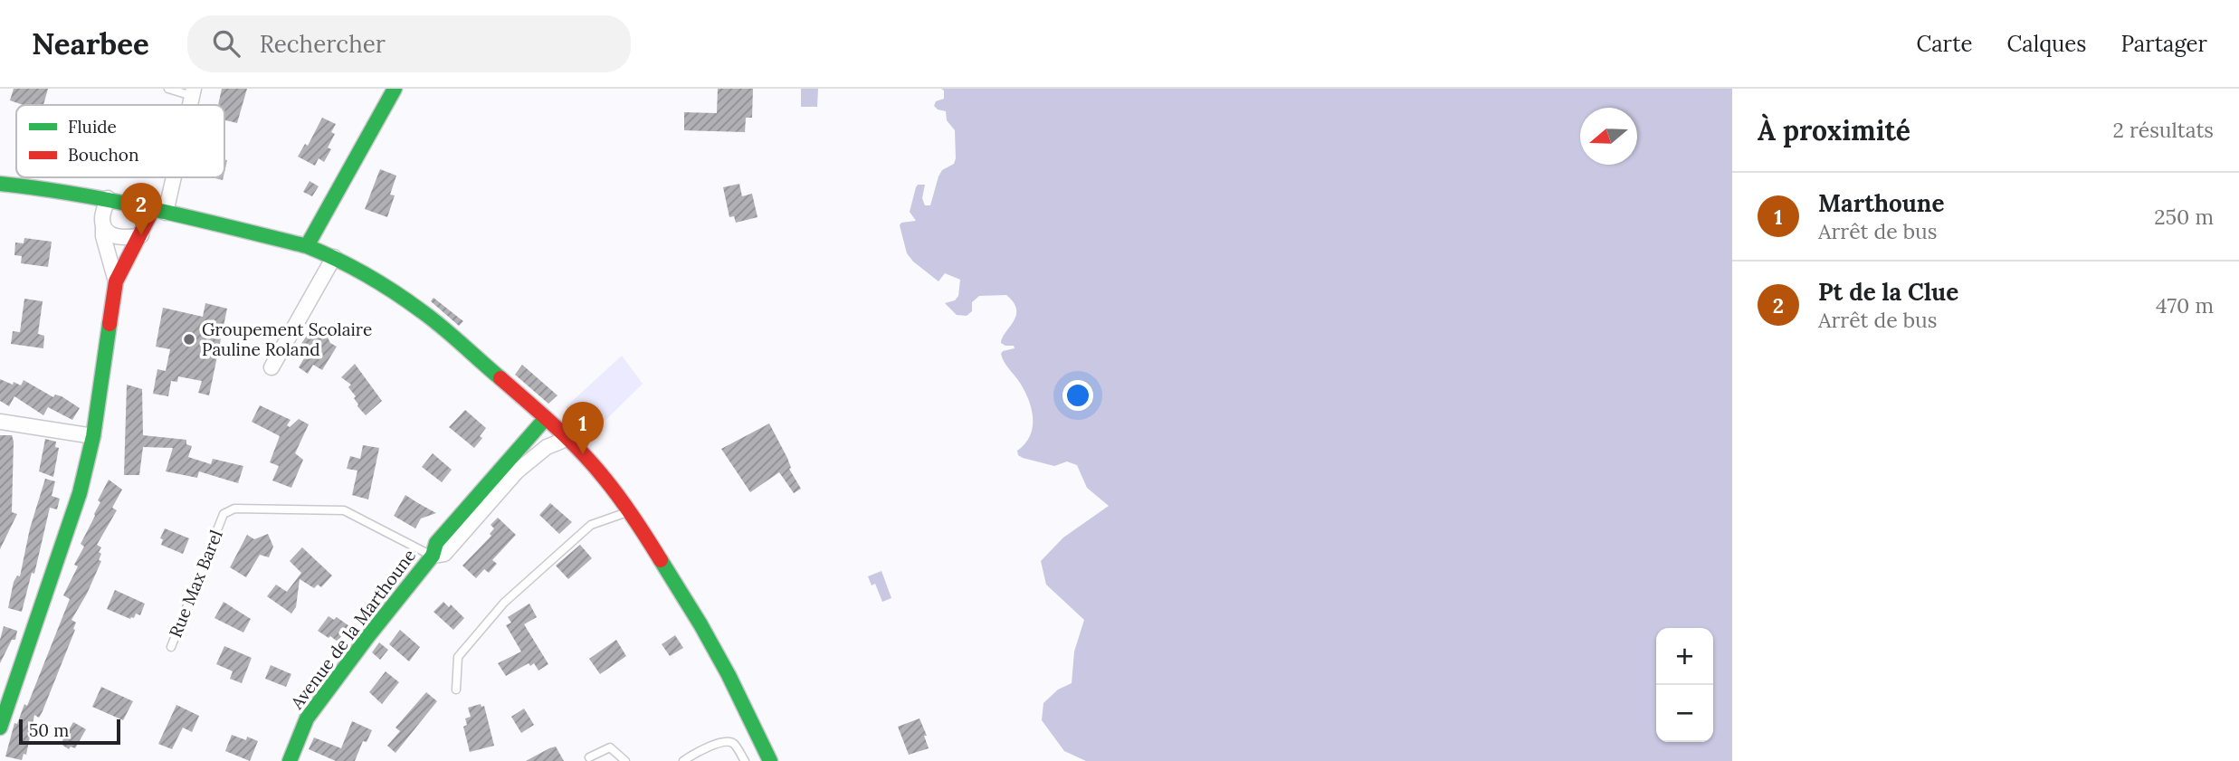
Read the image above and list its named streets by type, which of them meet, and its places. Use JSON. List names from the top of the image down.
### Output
{
  "streets": {
    "street": ["Avenue de la Marthoune"],
    "lane": ["Rue Max Barel"]
  },
  "crossings": [
    ["Rue Max Barel", "Avenue de la Marthoune"]
  ],
  "places": ["Groupement Scolaire Pauline Roland"],
  "legend": ["Fluide", "Bouchon"],
  "scale_bar": "50 m",
  "north": "left",
  "page": {
    "header": "Nearbee",
    "search": "Rechercher",
    "nav": ["Carte", "Calques", "Partager"],
    "heading": ["À proximité", "2 résultats"],
    "list": [
      {
        "mark": "1",
        "name": "Marthoune",
        "note": "Arrêt de bus",
        "value": "250 m"
      },
      {
        "mark": "2",
        "name": "Pt de la Clue",
        "note": "Arrêt de bus",
        "value": "470 m"
      }
    ],
    "pins": ["2", "1"],
    "map_buttons": ["+", "−"],
    "scale": "50 m"
  }
}
